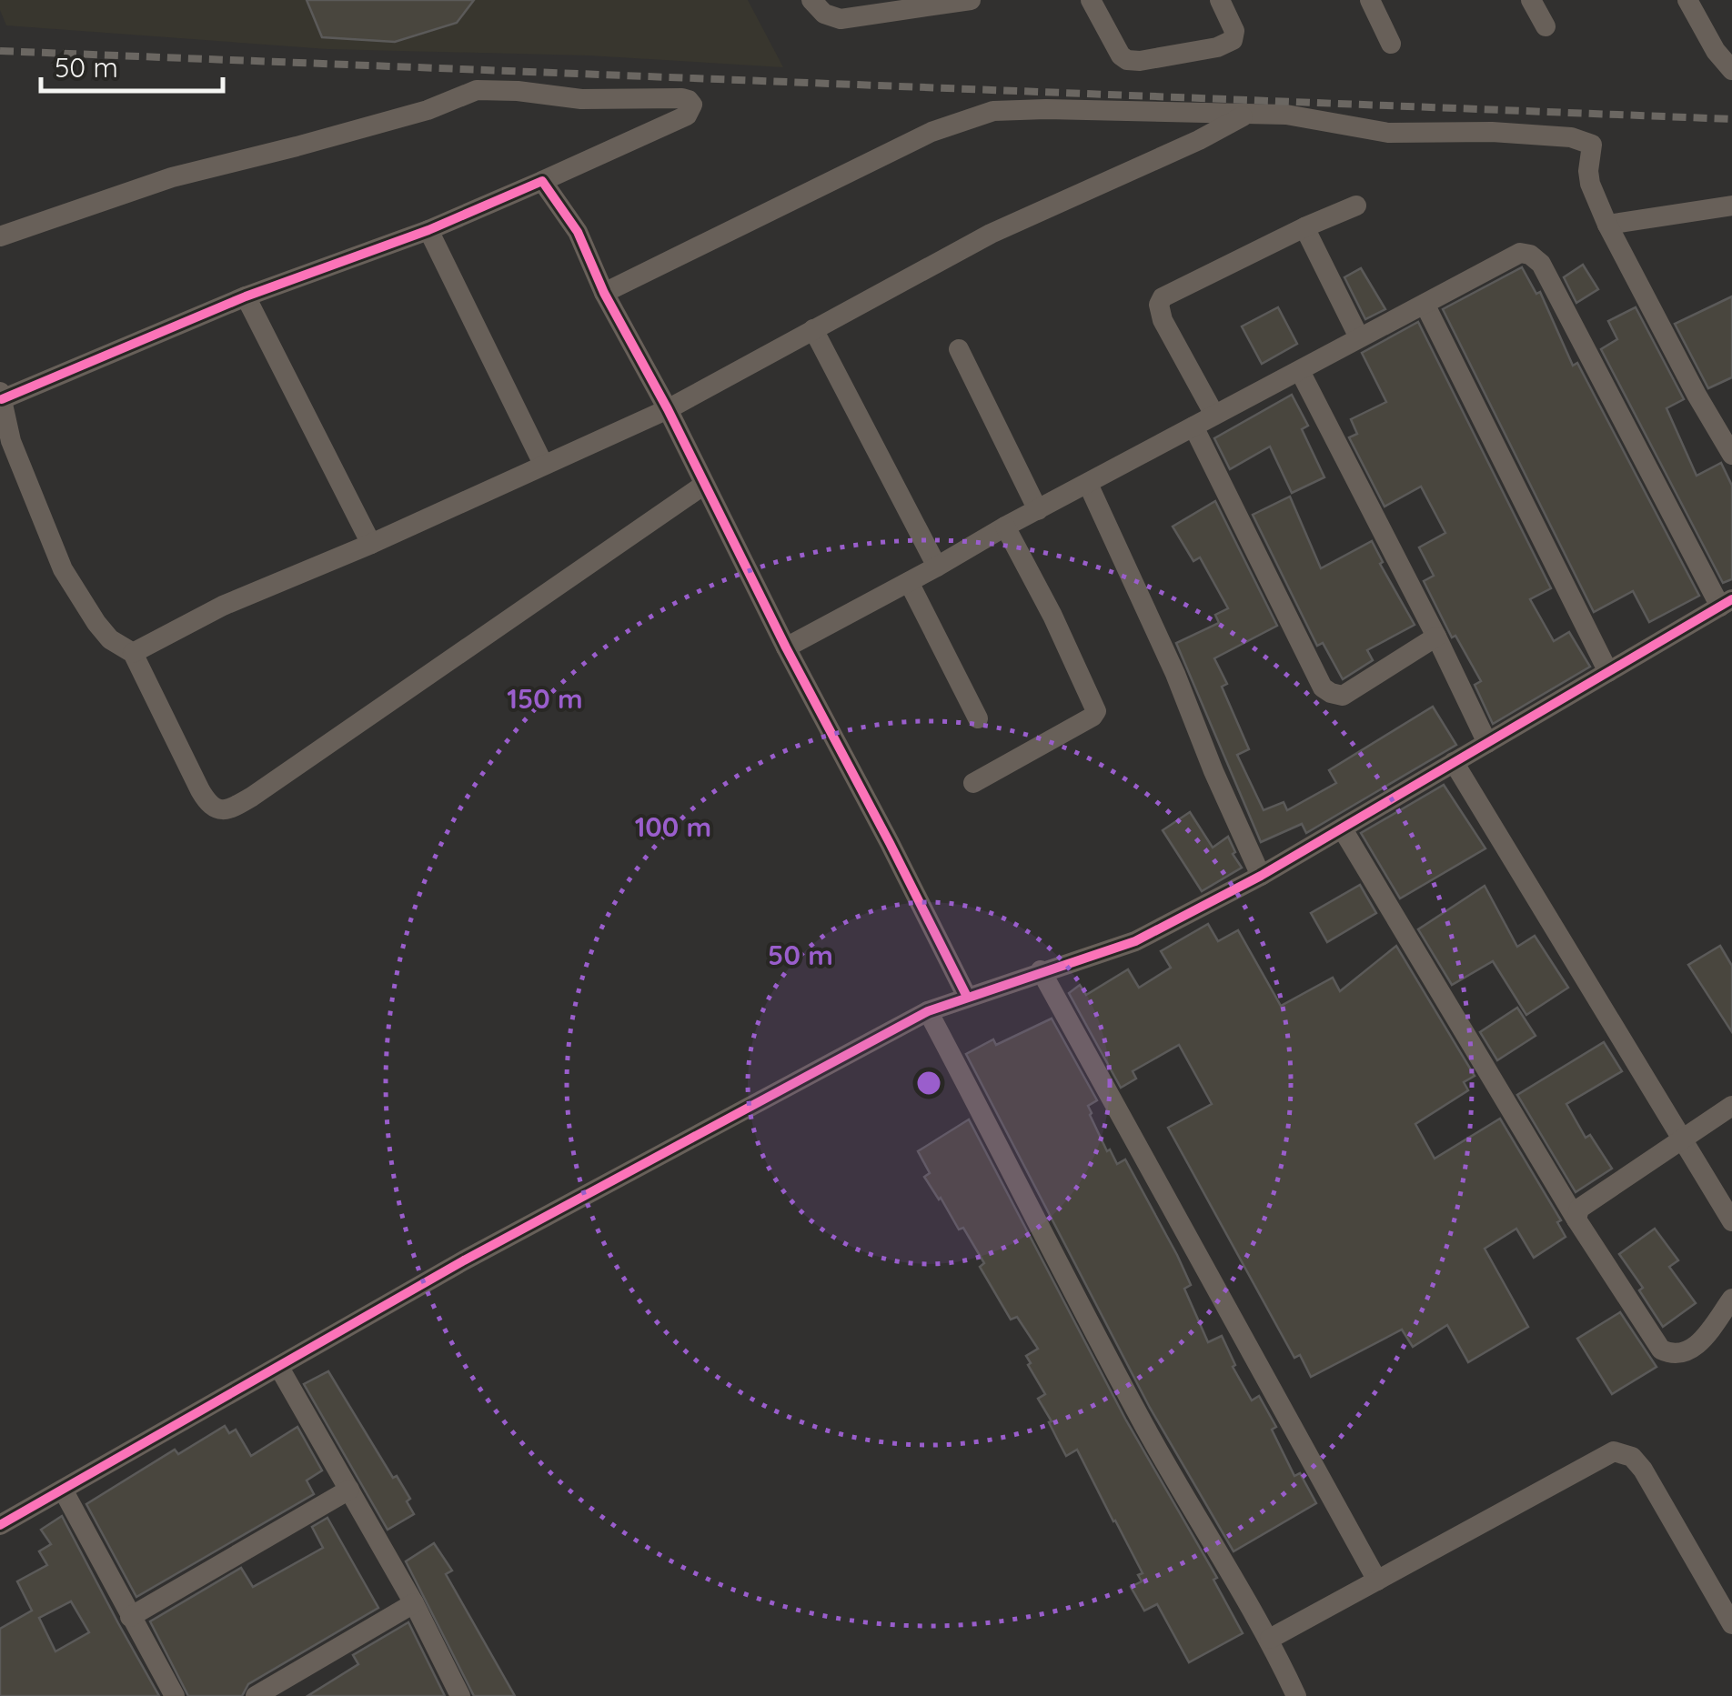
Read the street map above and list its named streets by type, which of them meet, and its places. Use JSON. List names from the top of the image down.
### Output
{
  "scale_bar": "50 m",
  "rings": ["150 m", "100 m", "50 m"]
}
